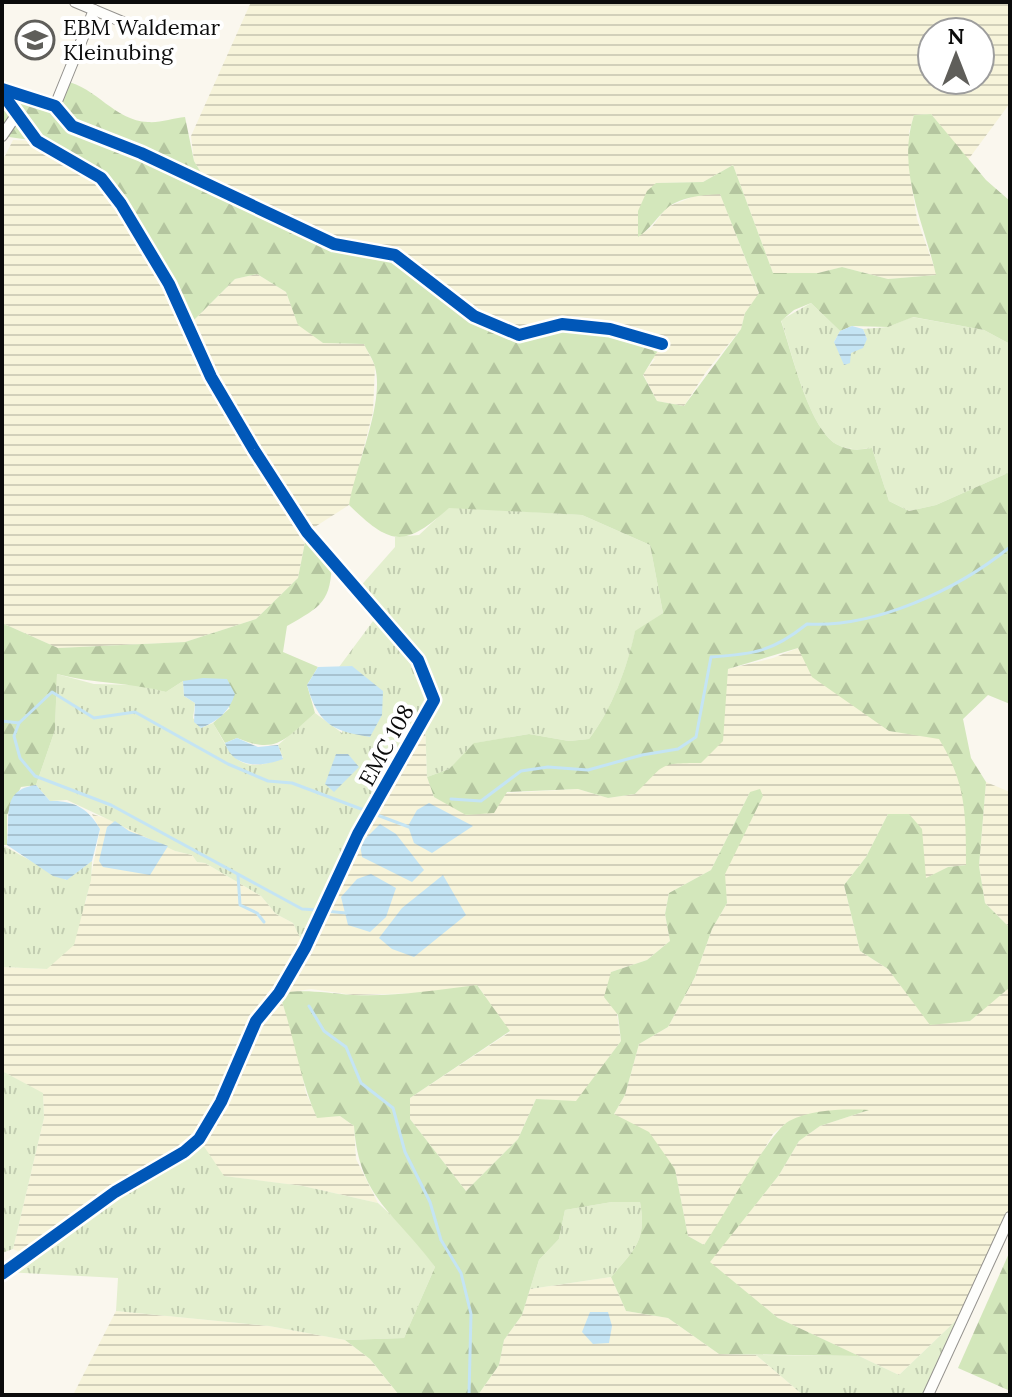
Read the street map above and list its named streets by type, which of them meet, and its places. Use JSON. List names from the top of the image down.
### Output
{
  "streets": {
    "street": ["EMC 108"]
  },
  "places": {
    "school or university": ["EBM Waldemar Kleinubing"]
  },
  "north": "top"
}
